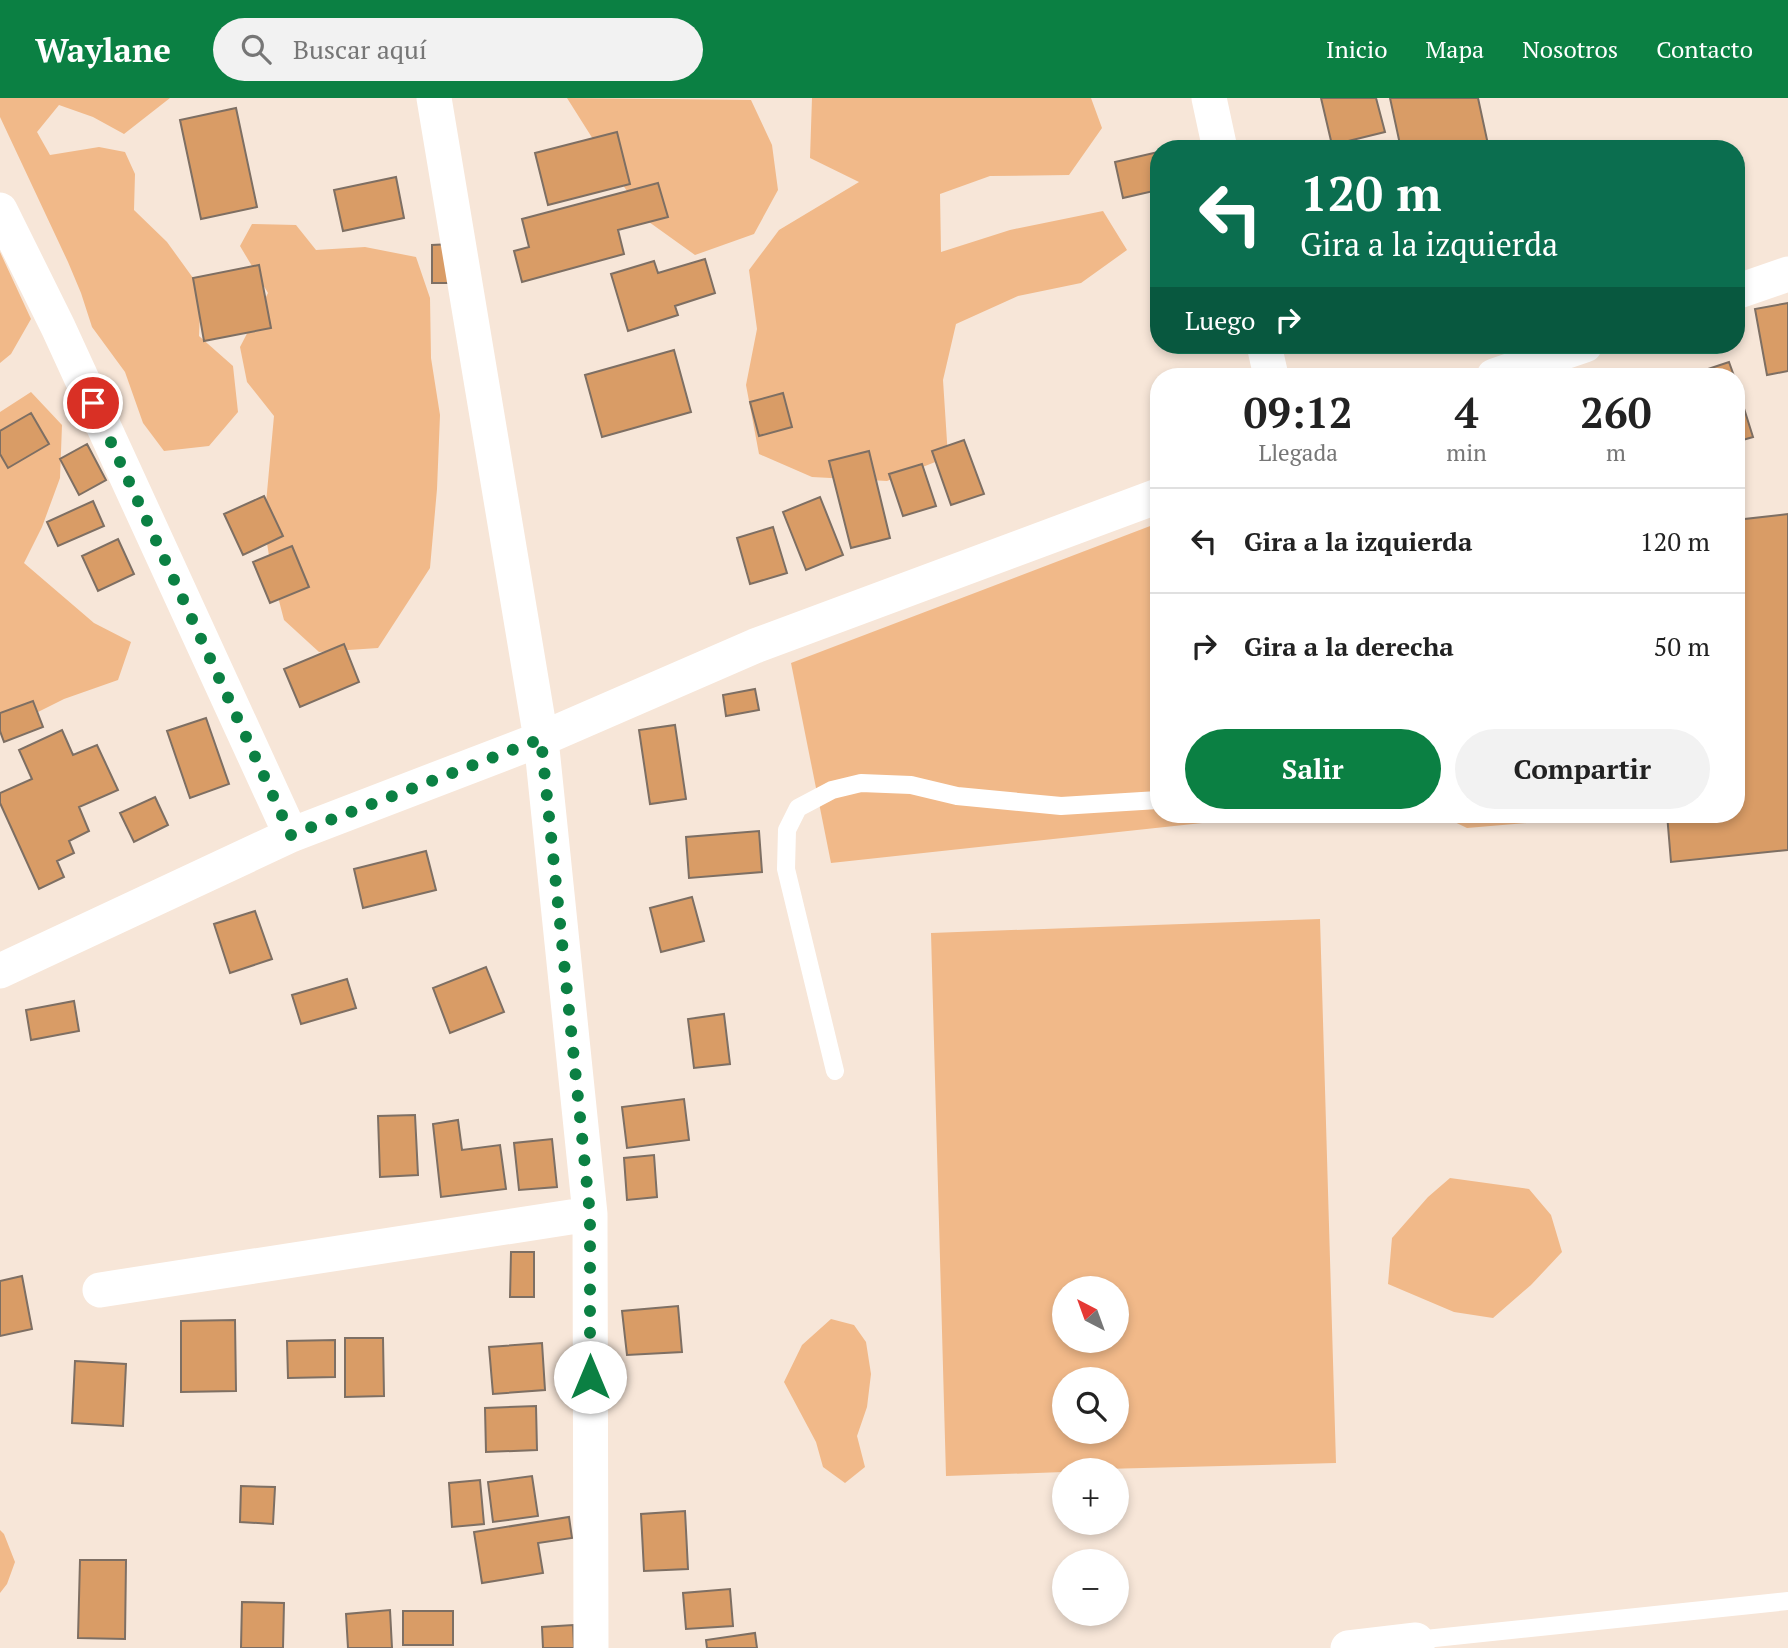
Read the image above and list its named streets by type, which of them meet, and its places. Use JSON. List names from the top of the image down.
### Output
{
  "north": "top left",
  "page": {
    "header": "Waylane",
    "search": "Buscar aquí",
    "nav": [
      "Inicio",
      "Mapa",
      "Nosotros",
      "Contacto"
    ],
    "turn": ["120 m", "Gira a la izquierda"],
    "then": "Luego",
    "eta": [
      "09:12",
      "Llegada",
      "4",
      "min",
      "260",
      "m"
    ],
    "list": [
      {
        "name": "Gira a la izquierda",
        "value": "120 m"
      },
      {
        "name": "Gira a la derecha",
        "value": "50 m"
      }
    ],
    "buttons": ["Salir", "Compartir"],
    "map_buttons": ["+", "−"]
  }
}
